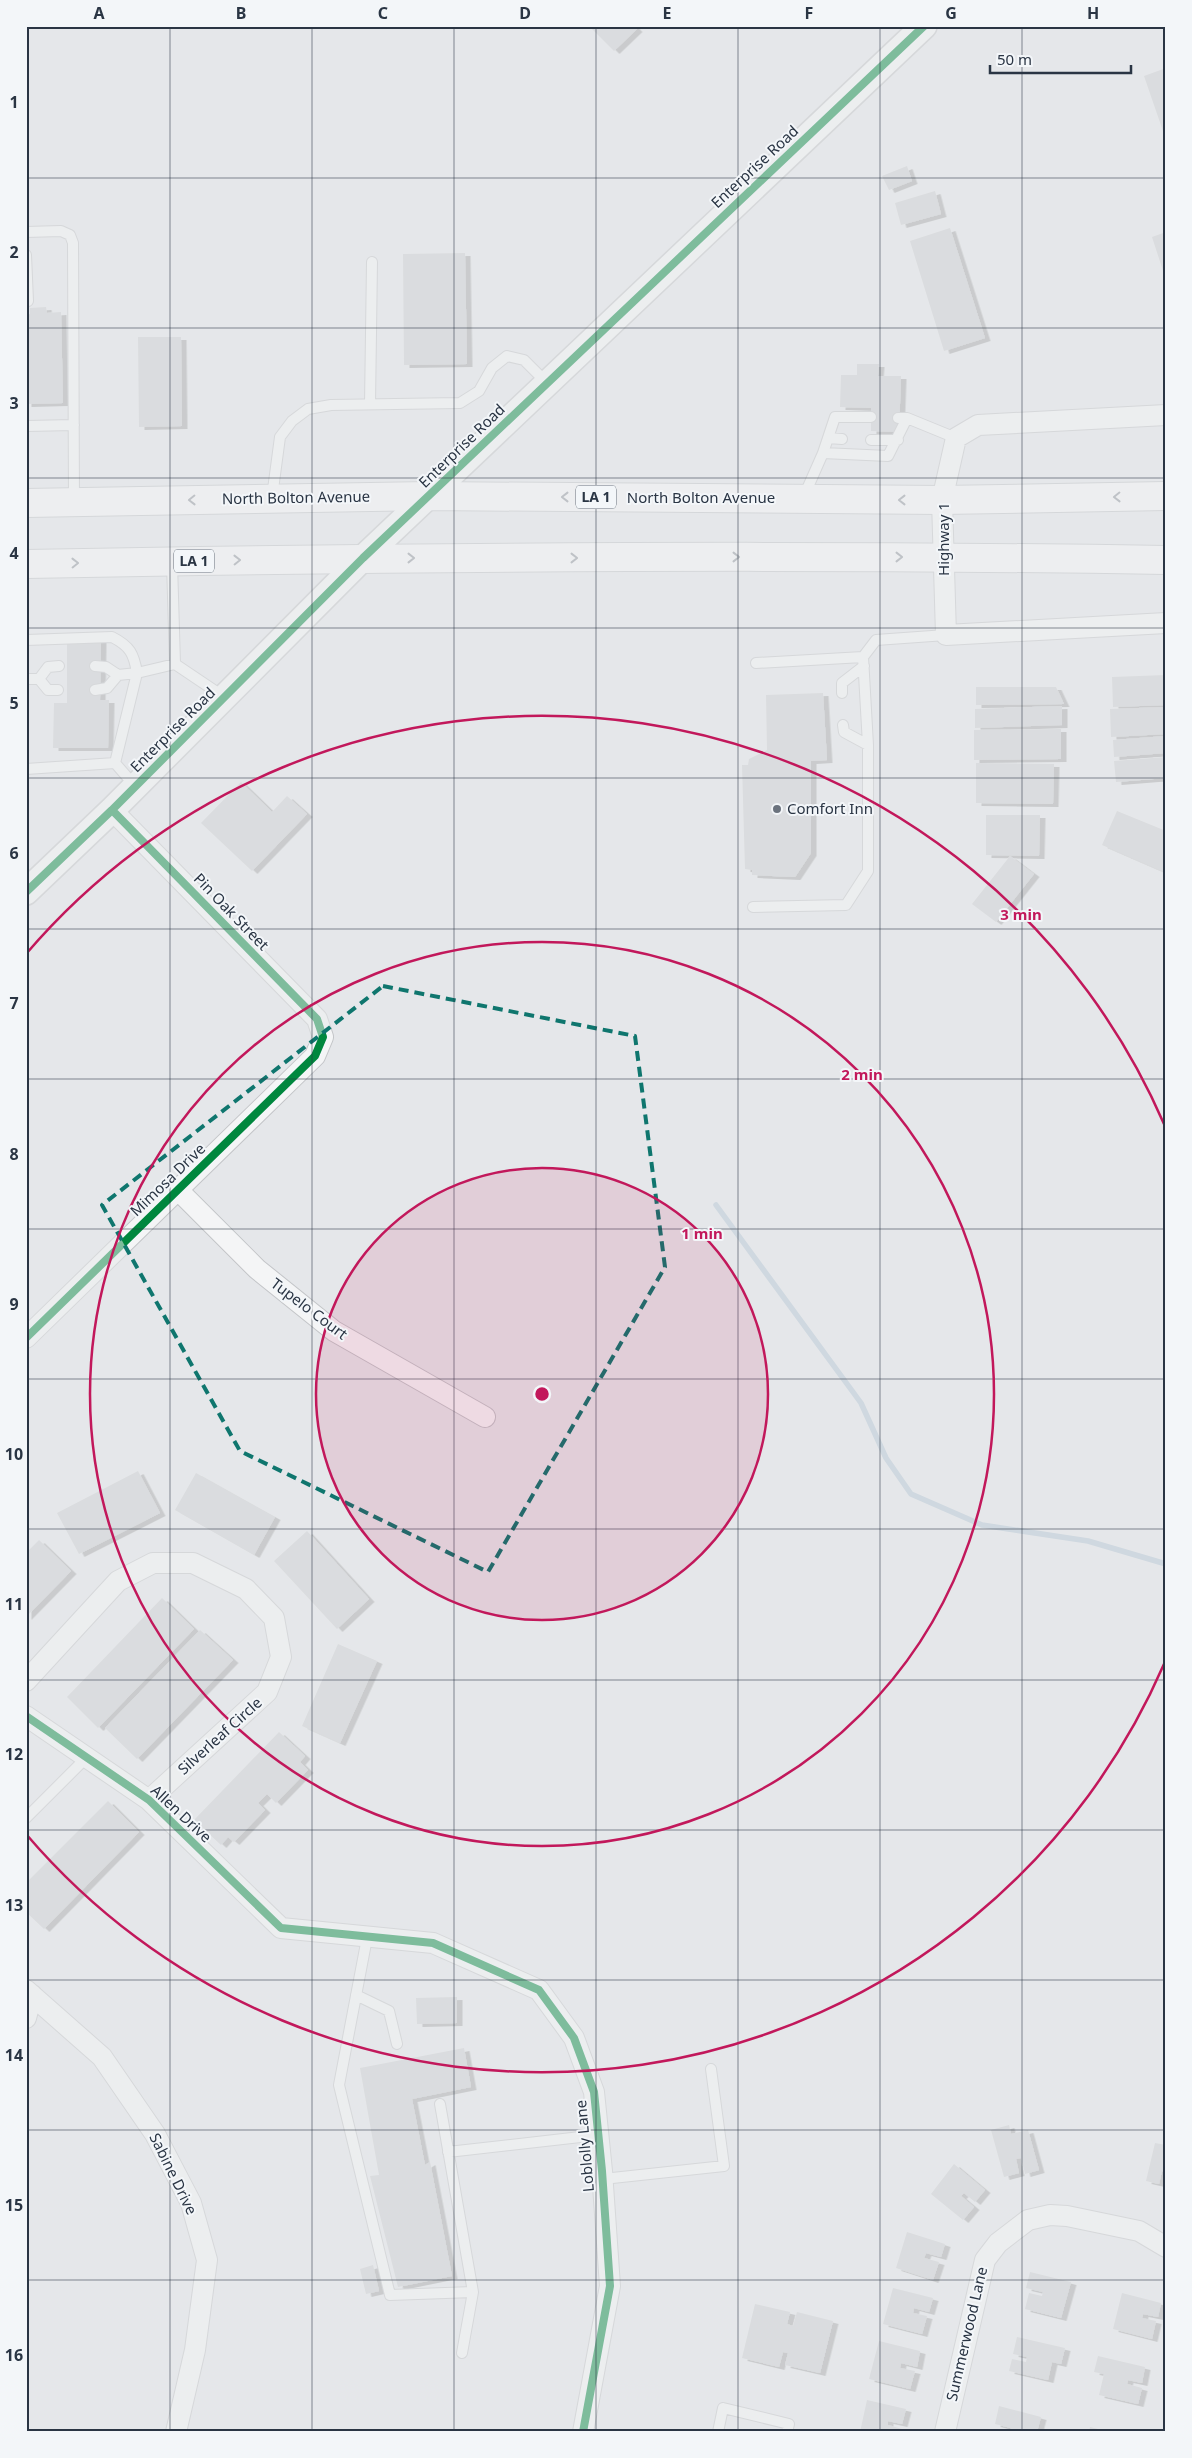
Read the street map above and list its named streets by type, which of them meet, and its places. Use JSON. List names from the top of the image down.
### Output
{
  "streets": {
    "main road": ["LA 1", "North Bolton Avenue"],
    "street": [
      "Enterprise Road",
      "Highway 1",
      "Pin Oak Street",
      "Mimosa Drive",
      "Tupelo Court",
      "Silverleaf Circle",
      "Allen Drive",
      "Loblolly Lane",
      "Sabine Drive",
      "Summerwood Lane"
    ]
  },
  "crossings": [
    ["Enterprise Road", "LA 1"],
    ["Enterprise Road", "North Bolton Avenue"],
    ["Enterprise Road", "Pin Oak Street"],
    ["LA 1", "Highway 1"],
    ["North Bolton Avenue", "Highway 1"],
    ["Pin Oak Street", "Mimosa Drive"],
    ["Mimosa Drive", "Tupelo Court"],
    ["Silverleaf Circle", "Allen Drive"],
    ["Allen Drive", "Loblolly Lane"]
  ],
  "places": ["Comfort Inn"],
  "scale_bar": "50 m",
  "grid": {
    "columns": [
      "A",
      "B",
      "C",
      "D",
      "E",
      "F",
      "G",
      "H"
    ],
    "rows": [
      "1",
      "2",
      "3",
      "4",
      "5",
      "6",
      "7",
      "8",
      "9",
      "10",
      "11",
      "12",
      "13",
      "14",
      "15",
      "16"
    ]
  },
  "rings": ["3 min", "2 min", "1 min"]
}
